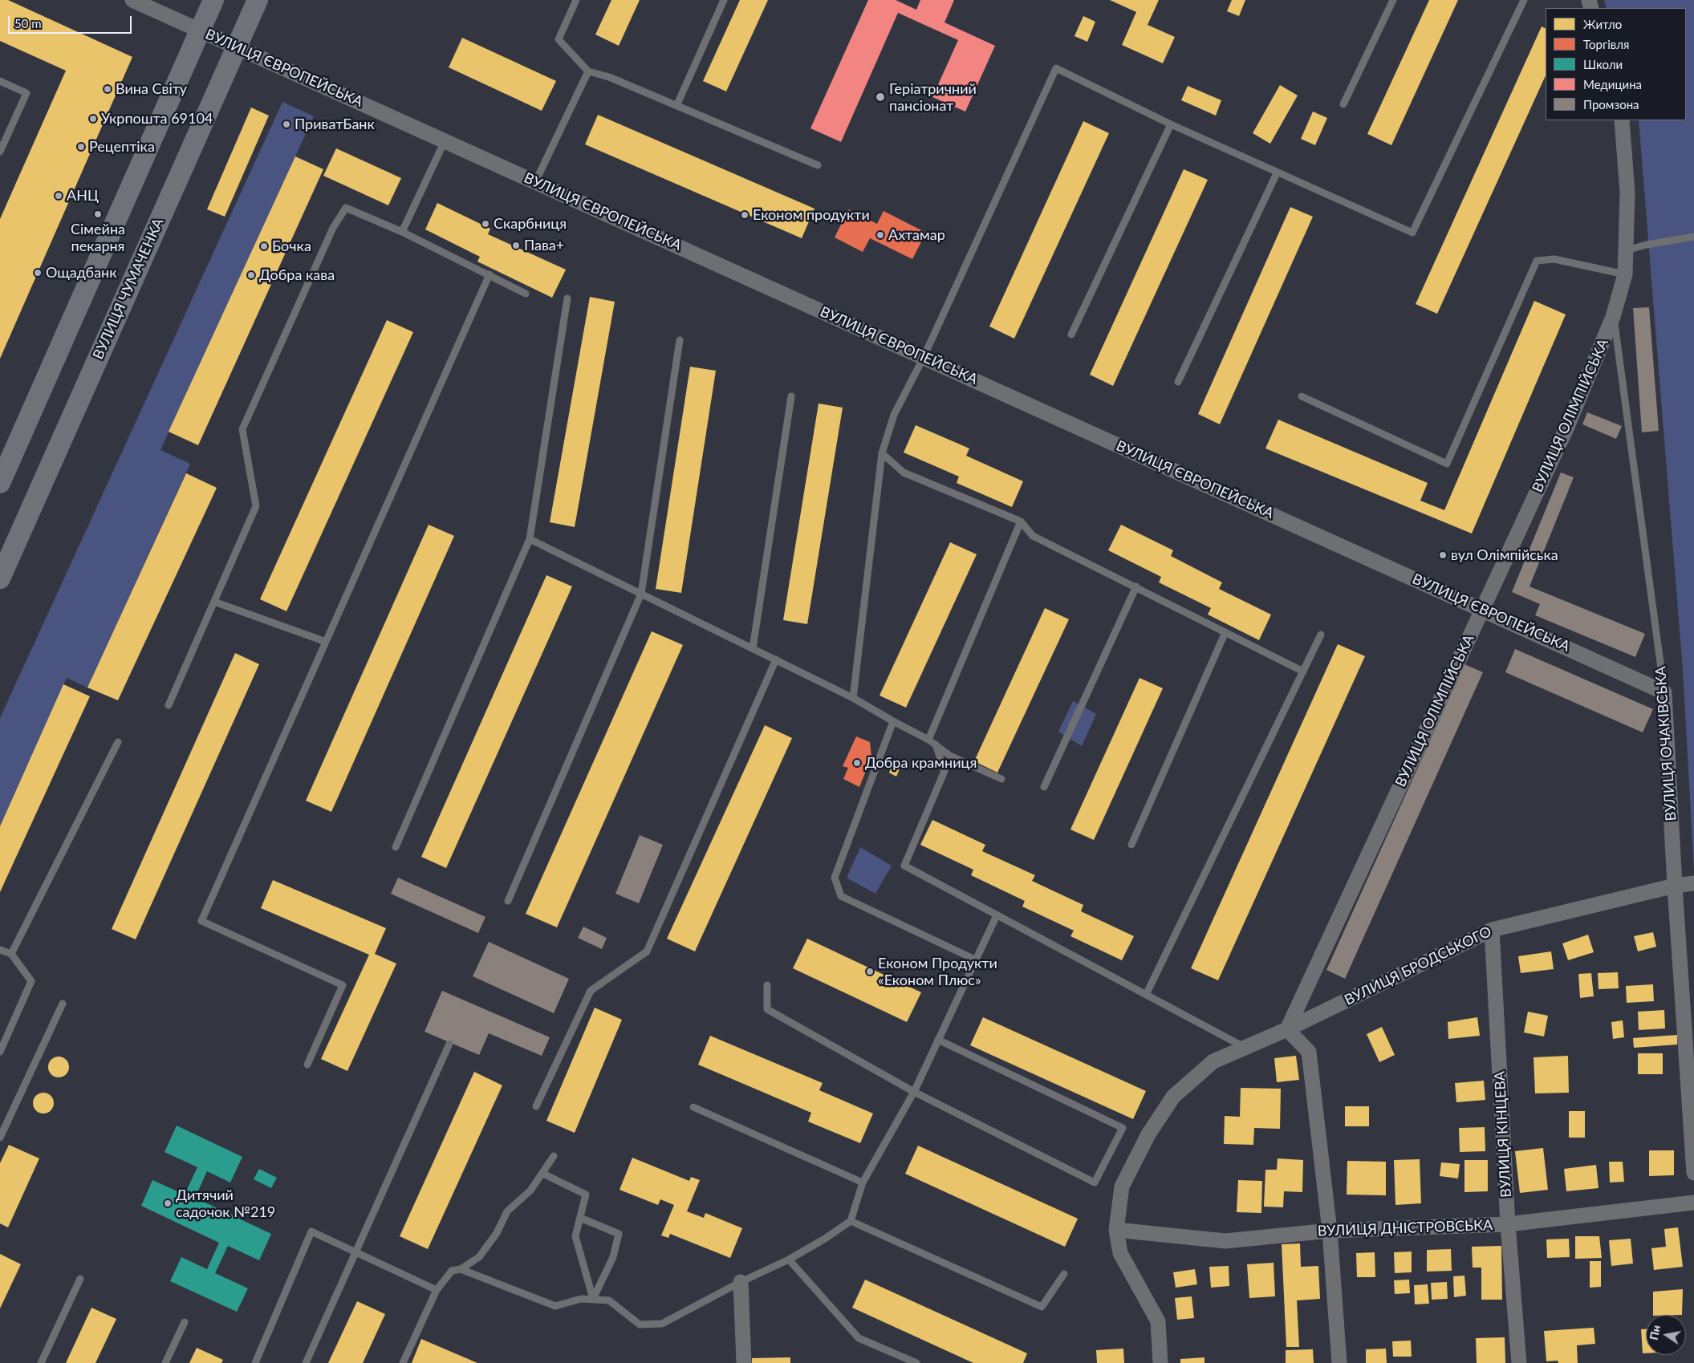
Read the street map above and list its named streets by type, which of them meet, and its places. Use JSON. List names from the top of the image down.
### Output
{
  "streets": {
    "street": [
      "ВУЛИЦЯ ЄВРОПЕЙСЬКА",
      "ВУЛИЦЯ ЧУМАЧЕНКА",
      "ВУЛИЦЯ ОЛІМПІЙСЬКА",
      "ВУЛИЦЯ ОЧАКІВСЬКА",
      "ВУЛИЦЯ БРОДСЬКОГО",
      "ВУЛИЦЯ КІНЦЕВА",
      "ВУЛИЦЯ ДНІСТРОВСЬКА"
    ]
  },
  "crossings": [
    ["ВУЛИЦЯ ЄВРОПЕЙСЬКА", "ВУЛИЦЯ ЧУМАЧЕНКА"],
    ["ВУЛИЦЯ ЄВРОПЕЙСЬКА", "ВУЛИЦЯ ОЛІМПІЙСЬКА"],
    ["ВУЛИЦЯ ЄВРОПЕЙСЬКА", "ВУЛИЦЯ ОЧАКІВСЬКА"],
    ["ВУЛИЦЯ ОЛІМПІЙСЬКА", "ВУЛИЦЯ ОЧАКІВСЬКА"],
    ["ВУЛИЦЯ ОЛІМПІЙСЬКА", "ВУЛИЦЯ БРОДСЬКОГО"],
    ["ВУЛИЦЯ ОЧАКІВСЬКА", "ВУЛИЦЯ БРОДСЬКОГО"],
    ["ВУЛИЦЯ БРОДСЬКОГО", "ВУЛИЦЯ КІНЦЕВА"],
    ["ВУЛИЦЯ КІНЦЕВА", "ВУЛИЦЯ ДНІСТРОВСЬКА"]
  ],
  "places": [
    "Вина Світу",
    "Геріатричний пансіонат",
    "Укрпошта 69104",
    "ПриватБанк",
    "Рецептіка",
    "АНЦ",
    "Сімейна пекарня",
    "Економ продукти",
    "Скарбниця",
    "Ахтамар",
    "Пава+",
    "Бочка",
    "Ощадбанк",
    "Добра кава",
    "вул Олімпійська",
    "Добра крамниця",
    "Економ Продукти «Економ Плюс»",
    "Дитячий садочок №219"
  ],
  "legend": [
    "Житло",
    "Торгівля",
    "Школи",
    "Медицина",
    "Промзона"
  ],
  "scale_bar": "50 m",
  "north": "left"
}
